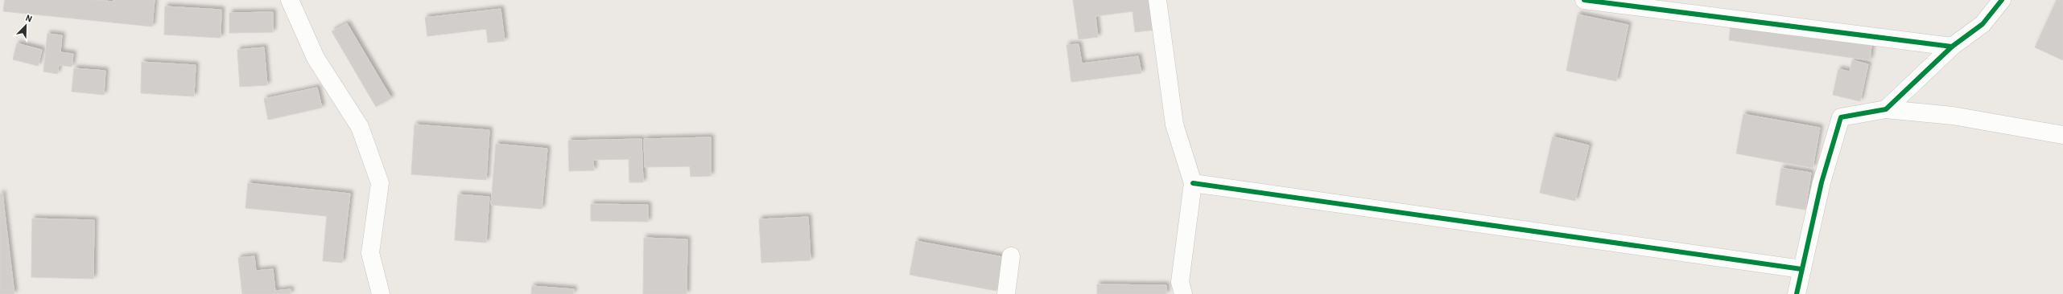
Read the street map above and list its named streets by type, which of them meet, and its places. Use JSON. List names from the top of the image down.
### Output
{
  "north": "top right"
}
